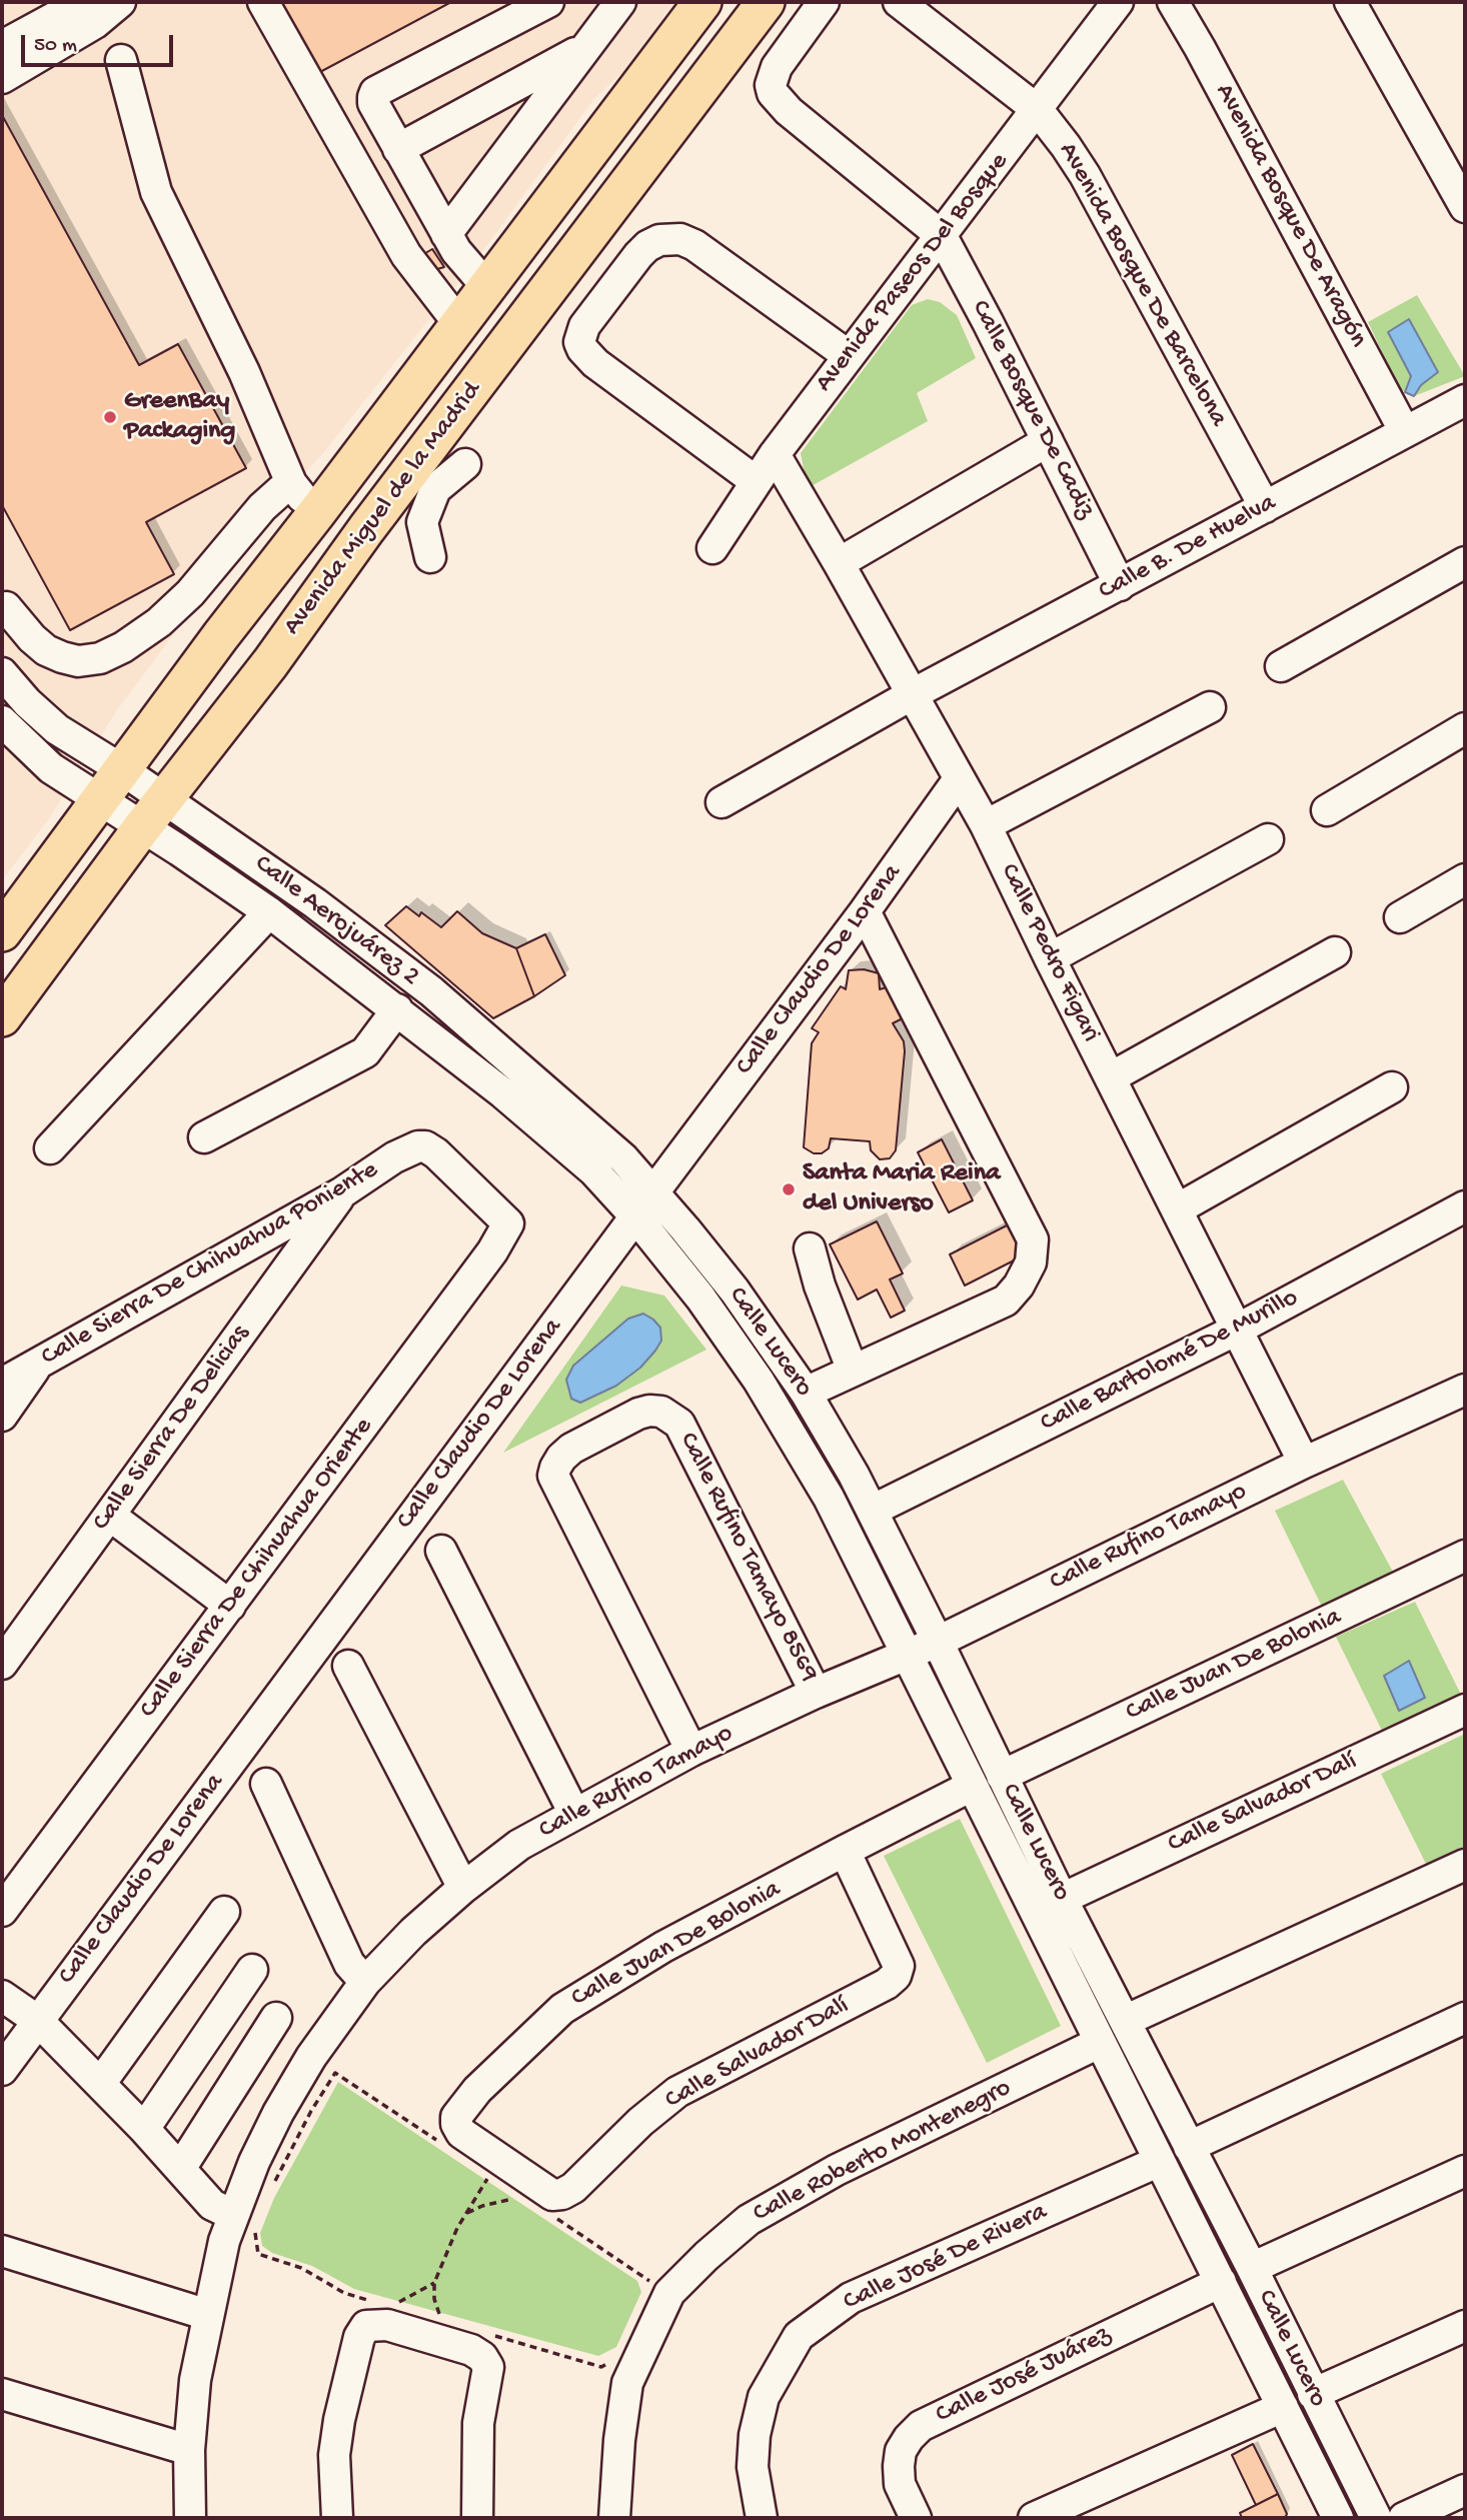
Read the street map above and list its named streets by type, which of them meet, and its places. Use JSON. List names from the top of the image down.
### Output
{
  "streets": {
    "main road": ["Avenida Miguel de la Madrid"],
    "street": [
      "Avenida Bosque De Aragón",
      "Avenida Paseos Del Bosque",
      "Avenida Bosque De Barcelona",
      "Calle Bosque De Cadiz",
      "Calle B. De Huelva",
      "Calle Aerojuárez 2",
      "Calle Pedro Figari",
      "Calle Claudio De Lorena",
      "Calle Sierra De Chihuahua Poniente",
      "Calle Lucero",
      "Calle Bartolomé De Murillo",
      "Calle Sierra De Delicias",
      "Calle Rufino Tamayo",
      "Calle Rufino Tamayo 8569",
      "Calle Sierra De Chihuahua Oriente",
      "Calle Juan De Bolonia",
      "Calle Salvador Dalí",
      "Calle Roberto Montenegro",
      "Calle José De Rivera",
      "Calle José Juárez"
    ]
  },
  "crossings": [
    ["Avenida Bosque De Aragón", "Calle B. De Huelva"],
    ["Avenida Paseos Del Bosque", "Avenida Bosque De Barcelona"],
    ["Avenida Paseos Del Bosque", "Calle Bosque De Cadiz"],
    ["Avenida Paseos Del Bosque", "Calle Pedro Figari"],
    ["Avenida Bosque De Barcelona", "Calle B. De Huelva"],
    ["Calle Bosque De Cadiz", "Calle B. De Huelva"],
    ["Avenida Miguel de la Madrid", "Calle Aerojuárez 2"],
    ["Calle B. De Huelva", "Calle Pedro Figari"],
    ["Calle Aerojuárez 2", "Calle Claudio De Lorena"],
    ["Calle Aerojuárez 2", "Calle Lucero"],
    ["Calle Pedro Figari", "Calle Claudio De Lorena"],
    ["Calle Pedro Figari", "Calle Bartolomé De Murillo"],
    ["Calle Pedro Figari", "Calle Rufino Tamayo"],
    ["Calle Claudio De Lorena", "Calle Lucero"],
    ["Calle Sierra De Chihuahua Poniente", "Calle Sierra De Delicias"],
    ["Calle Sierra De Chihuahua Poniente", "Calle Sierra De Chihuahua Oriente"],
    ["Calle Lucero", "Calle Bartolomé De Murillo"],
    ["Calle Lucero", "Calle Rufino Tamayo"],
    ["Calle Lucero", "Calle Juan De Bolonia"],
    ["Calle Lucero", "Calle Salvador Dalí"],
    ["Calle Lucero", "Calle Roberto Montenegro"],
    ["Calle Lucero", "Calle José De Rivera"],
    ["Calle Lucero", "Calle José Juárez"],
    ["Calle Rufino Tamayo", "Calle Rufino Tamayo 8569"],
    ["Calle Juan De Bolonia", "Calle Salvador Dalí"]
  ],
  "places": ["GreenBay Packaging", "Santa Maria Reina del Universo"],
  "scale_bar": "50 m"
}
